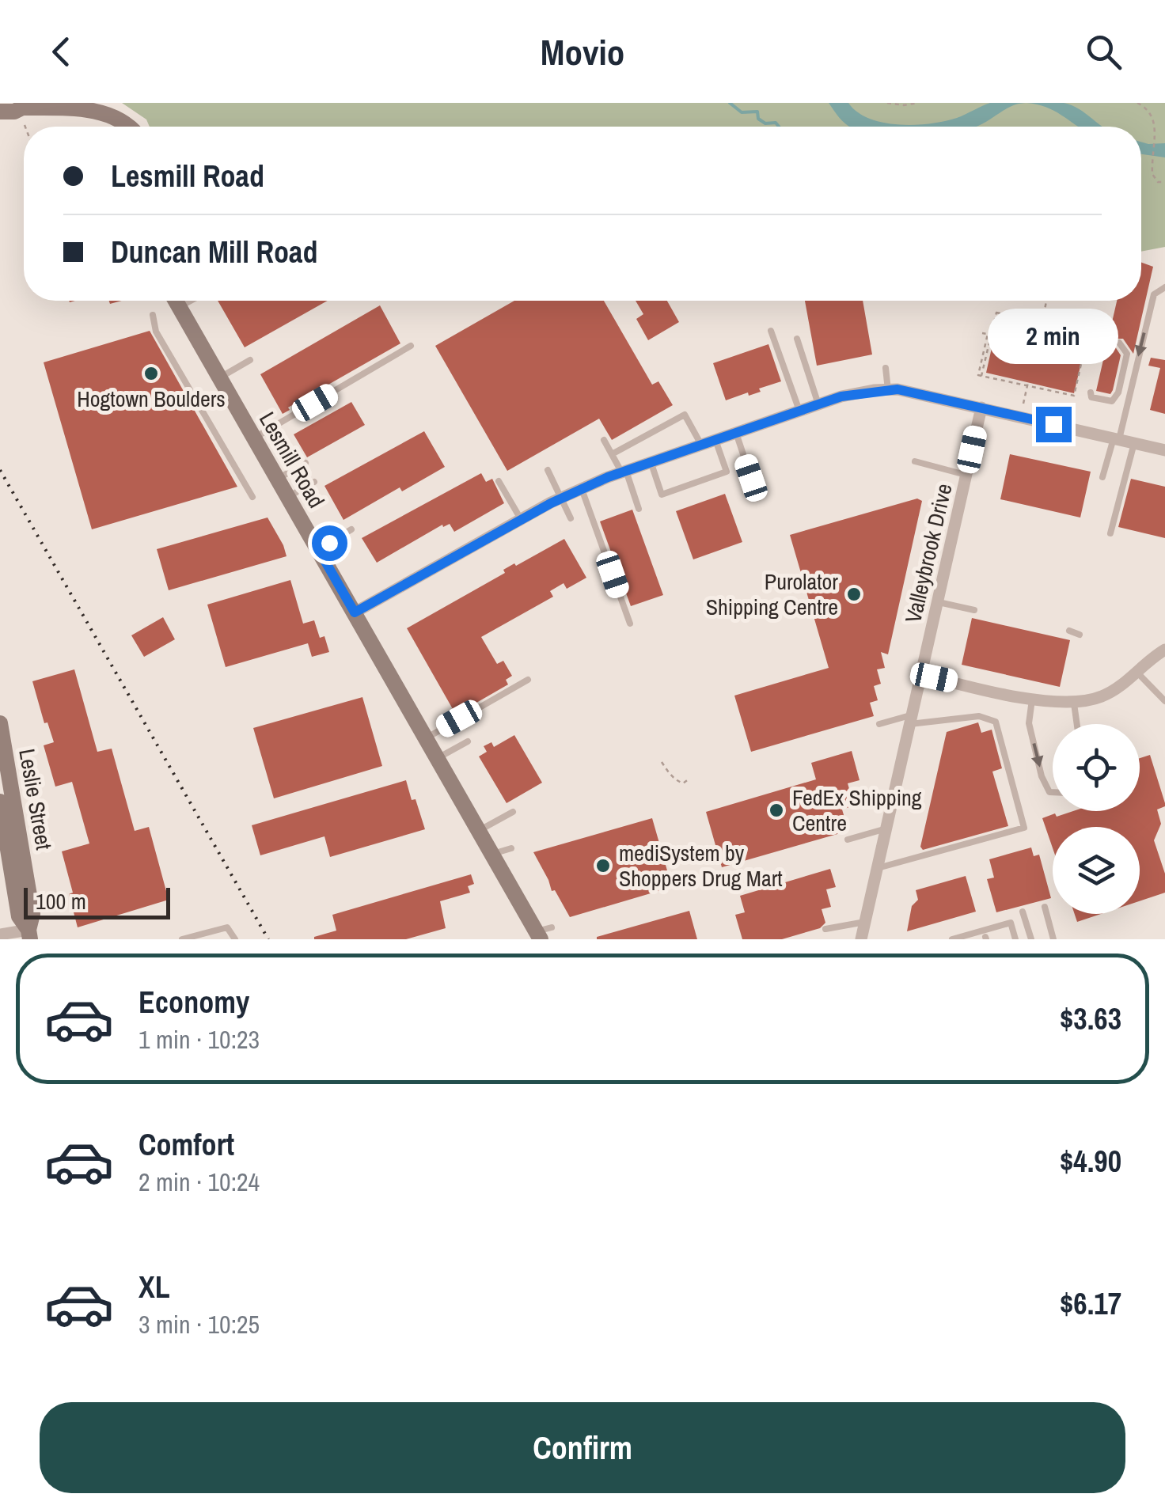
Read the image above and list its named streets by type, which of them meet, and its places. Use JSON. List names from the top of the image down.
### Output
{
  "streets": {
    "street": ["Lesmill Road", "Valleybrook Drive", "Leslie Street"]
  },
  "places": [
    "Hogtown Boulders",
    "Purolator Shipping Centre",
    "FedEx Shipping Centre",
    "mediSystem by Shoppers Drug Mart"
  ],
  "scale_bar": "100 m",
  "page": {
    "header": "Movio",
    "banner": ["Lesmill Road", "Duncan Mill Road"],
    "bubble": "2 min",
    "scale": "100 m",
    "list": [
      {
        "name": "Economy",
        "note": "1 min · 10:23",
        "value": "$3.63"
      },
      {
        "name": "Comfort",
        "note": "2 min · 10:24",
        "value": "$4.90"
      },
      {
        "name": "XL",
        "note": "3 min · 10:25",
        "value": "$6.17"
      }
    ],
    "buttons": "Confirm"
  }
}
